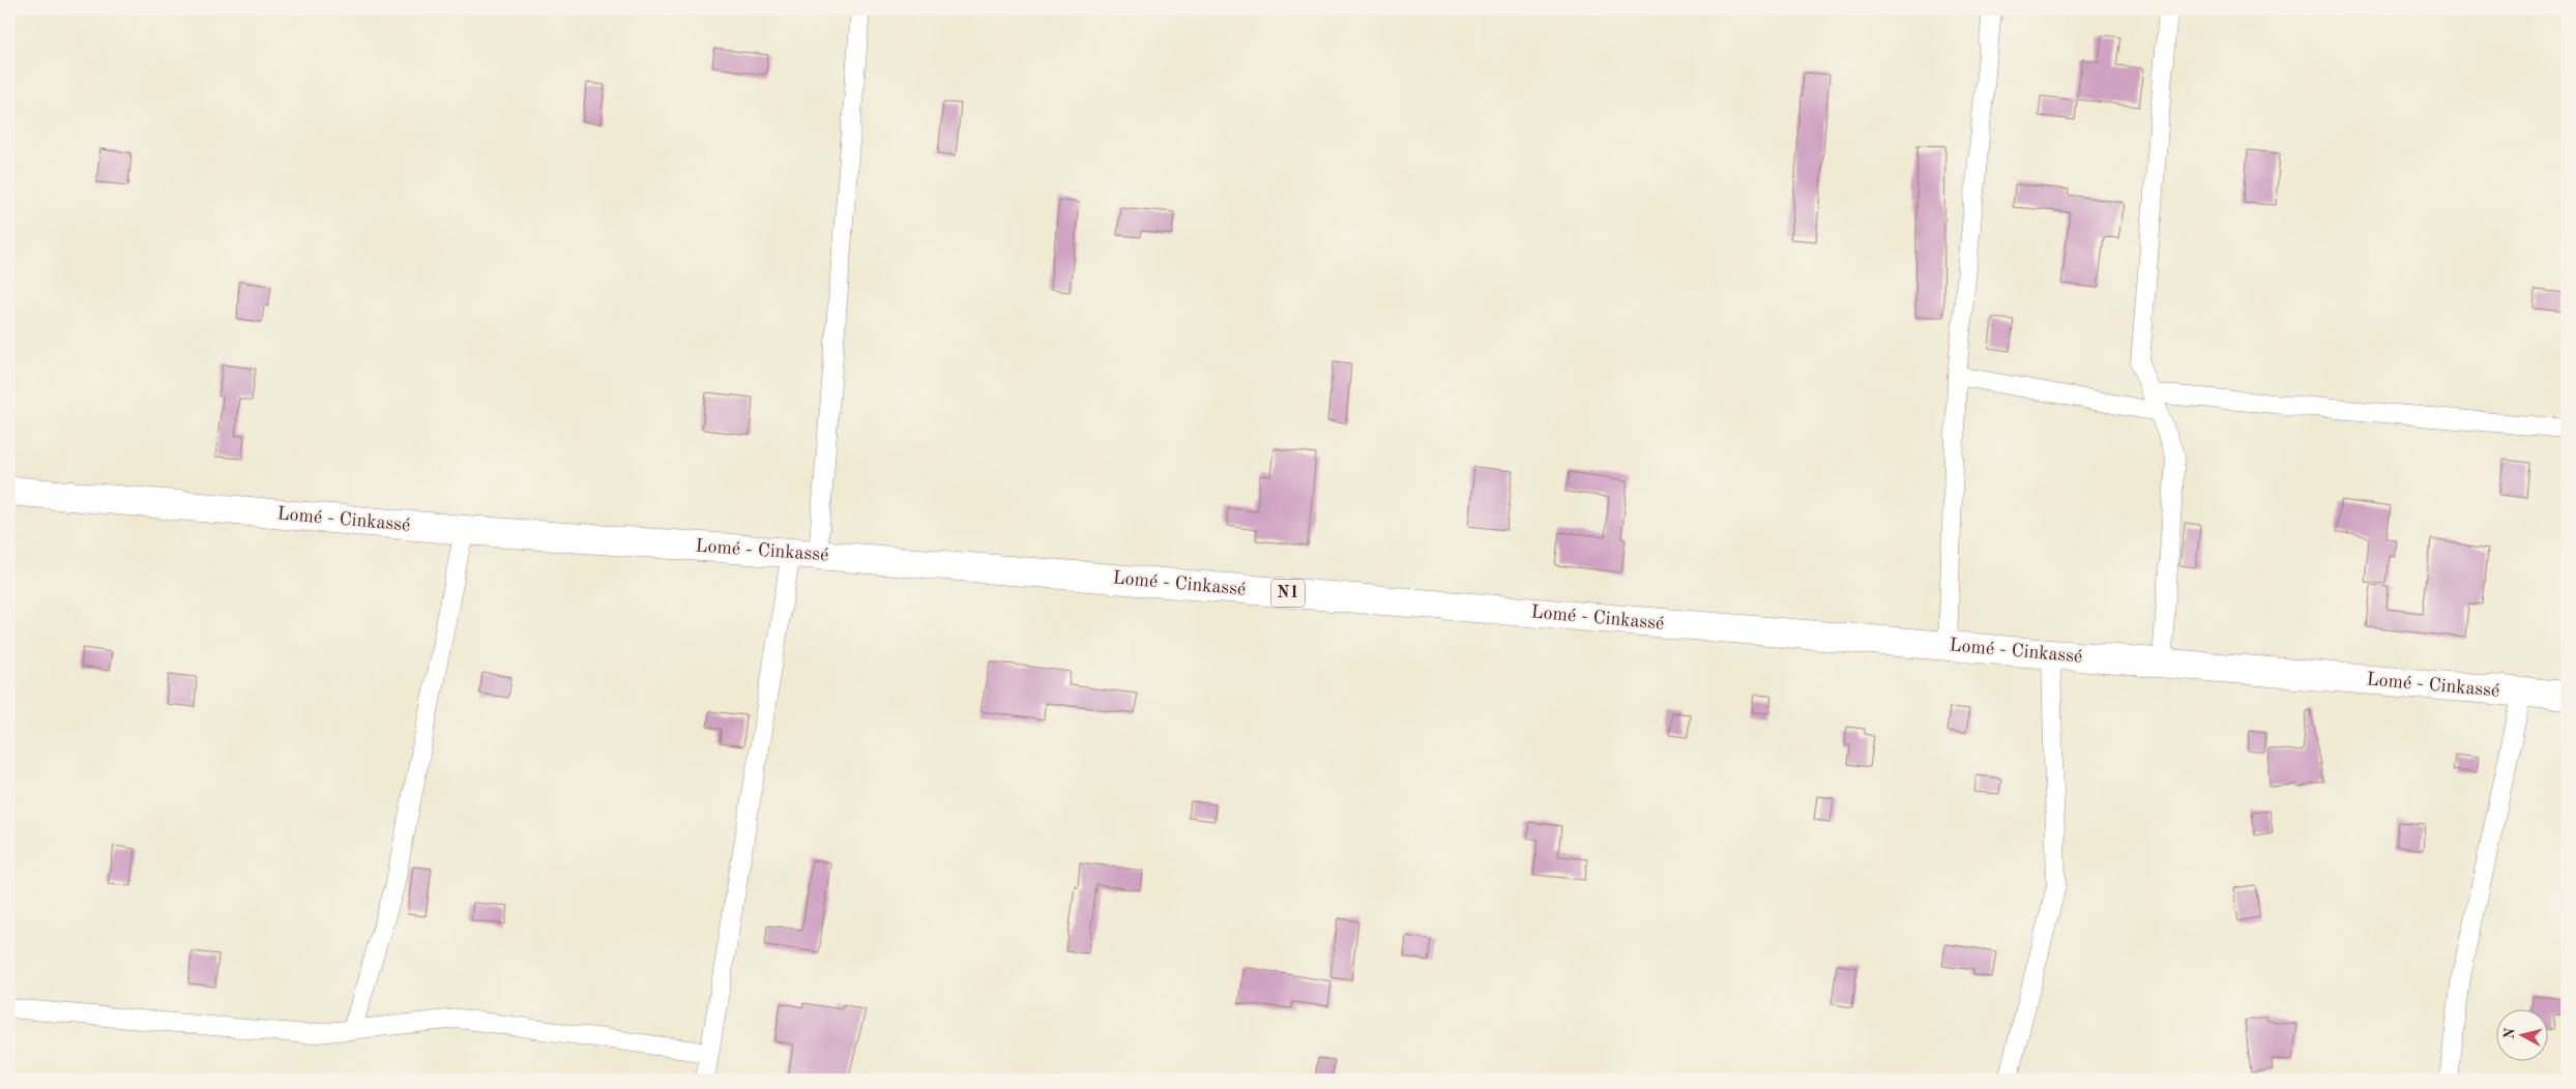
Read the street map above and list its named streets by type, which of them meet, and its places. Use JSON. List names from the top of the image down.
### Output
{
  "streets": {
    "highway": ["Lomé - Cinkassé", "N1"]
  },
  "north": "left"
}
